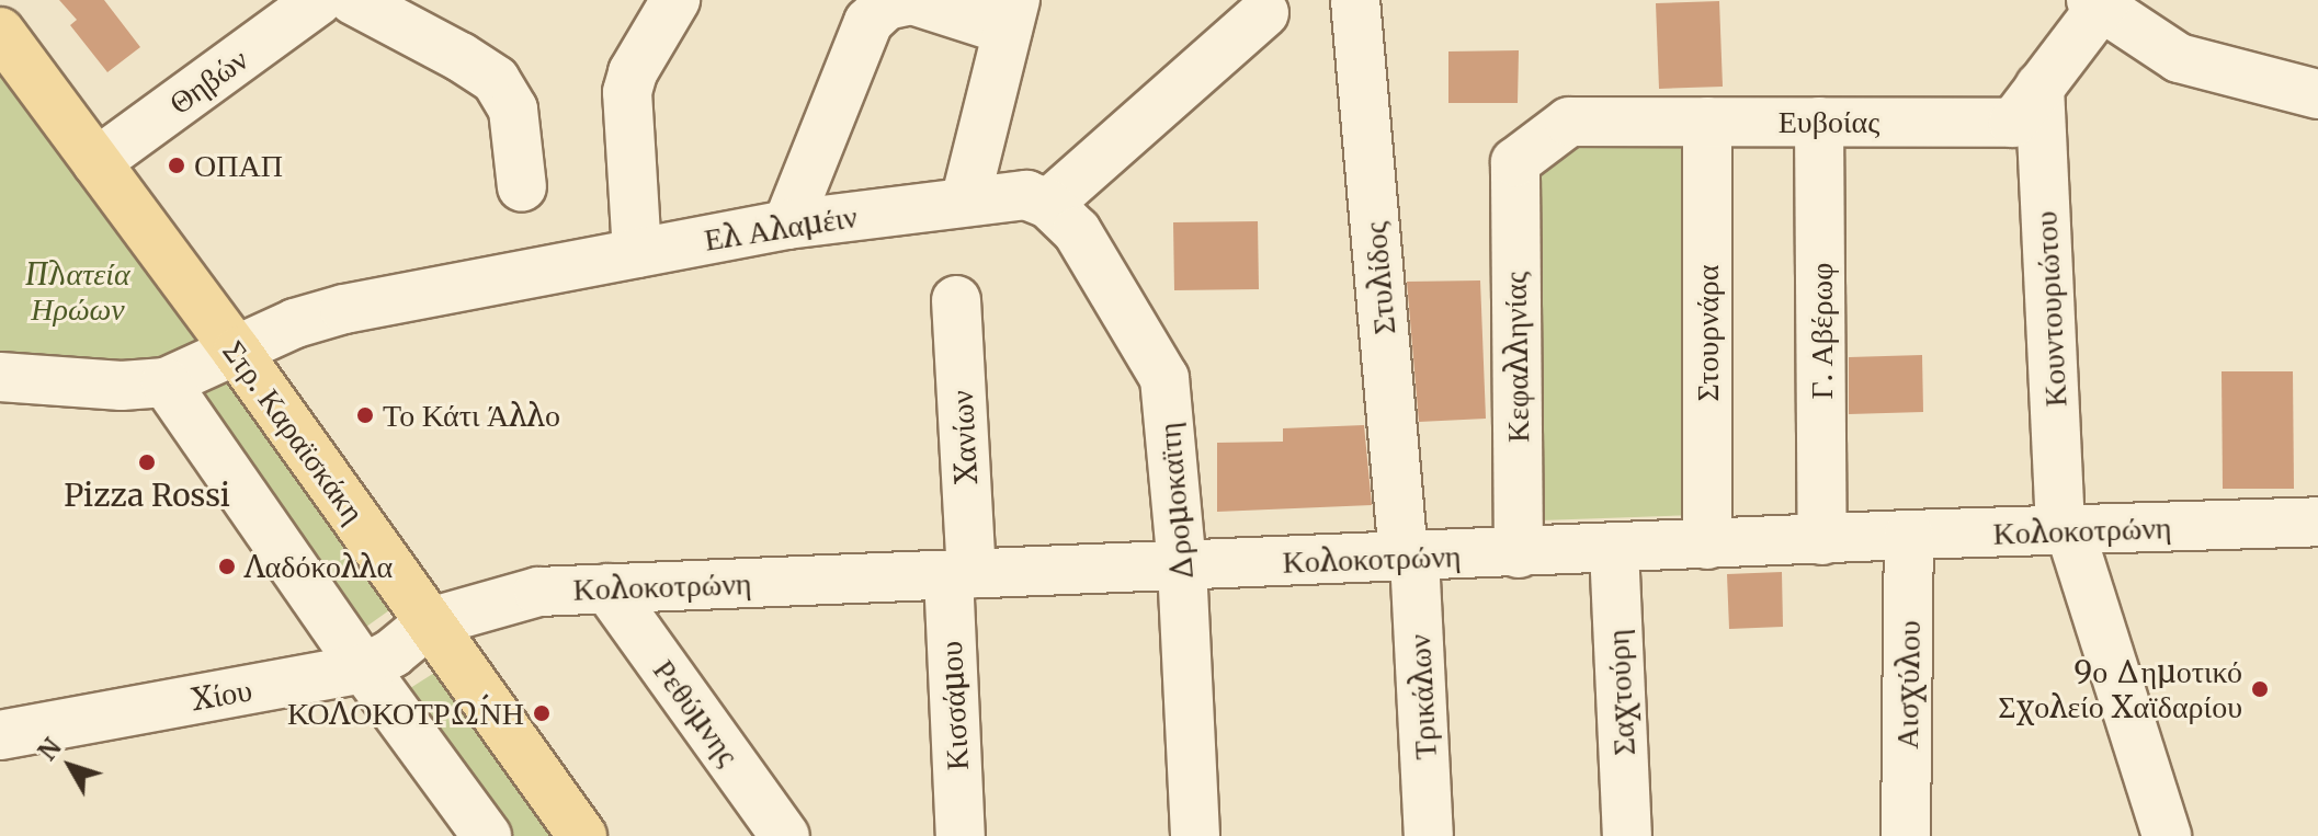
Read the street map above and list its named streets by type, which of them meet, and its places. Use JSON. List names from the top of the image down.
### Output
{
  "streets": {
    "main road": ["Στρ. Καραϊσκάκη"],
    "street": [
      "Θηβών",
      "Ευβοίας",
      "Ελ Αλαμέιν",
      "Στυλίδος",
      "Κουντουριώτου",
      "Γ. Αβέρωφ",
      "Στουρνάρα",
      "Κεφαλληνίας",
      "Χανίων",
      "Δρομοκαϊτη",
      "Κολοκοτρώνη",
      "Αισχύλου",
      "Σαχτούρη",
      "Χίου",
      "Τρικάλων",
      "Κισσάμου",
      "Ρεθύμνης"
    ]
  },
  "crossings": [
    ["Θηβών", "Στρ. Καραϊσκάκη"],
    ["Ευβοίας", "Κουντουριώτου"],
    ["Ευβοίας", "Γ. Αβέρωφ"],
    ["Ευβοίας", "Στουρνάρα"],
    ["Ευβοίας", "Κεφαλληνίας"],
    ["Ελ Αλαμέιν", "Στρ. Καραϊσκάκη"],
    ["Ελ Αλαμέιν", "Δρομοκαϊτη"],
    ["Στυλίδος", "Κολοκοτρώνη"],
    ["Στυλίδος", "Τρικάλων"],
    ["Κουντουριώτου", "Κολοκοτρώνη"],
    ["Γ. Αβέρωφ", "Κολοκοτρώνη"],
    ["Στουρνάρα", "Κολοκοτρώνη"],
    ["Κεφαλληνίας", "Κολοκοτρώνη"],
    ["Στρ. Καραϊσκάκη", "Κολοκοτρώνη"],
    ["Στρ. Καραϊσκάκη", "Χίου"],
    ["Χανίων", "Κολοκοτρώνη"],
    ["Χανίων", "Κισσάμου"],
    ["Δρομοκαϊτη", "Κολοκοτρώνη"],
    ["Κολοκοτρώνη", "Αισχύλου"],
    ["Κολοκοτρώνη", "Σαχτούρη"],
    ["Κολοκοτρώνη", "Χίου"],
    ["Κολοκοτρώνη", "Τρικάλων"],
    ["Κολοκοτρώνη", "Κισσάμου"],
    ["Κολοκοτρώνη", "Ρεθύμνης"]
  ],
  "parks": ["Πλατεία Ηρώων"],
  "places": [
    "ΟΠΑΠ",
    "Το Κάτι Άλλο",
    "Pizza Rossi",
    "Λαδόκολλα",
    "9ο Δημοτικό Σχολείο Χαϊδαρίου",
    "ΚΟΛΟΚΟΤΡΏΝΗ"
  ],
  "north": "top left"
}
